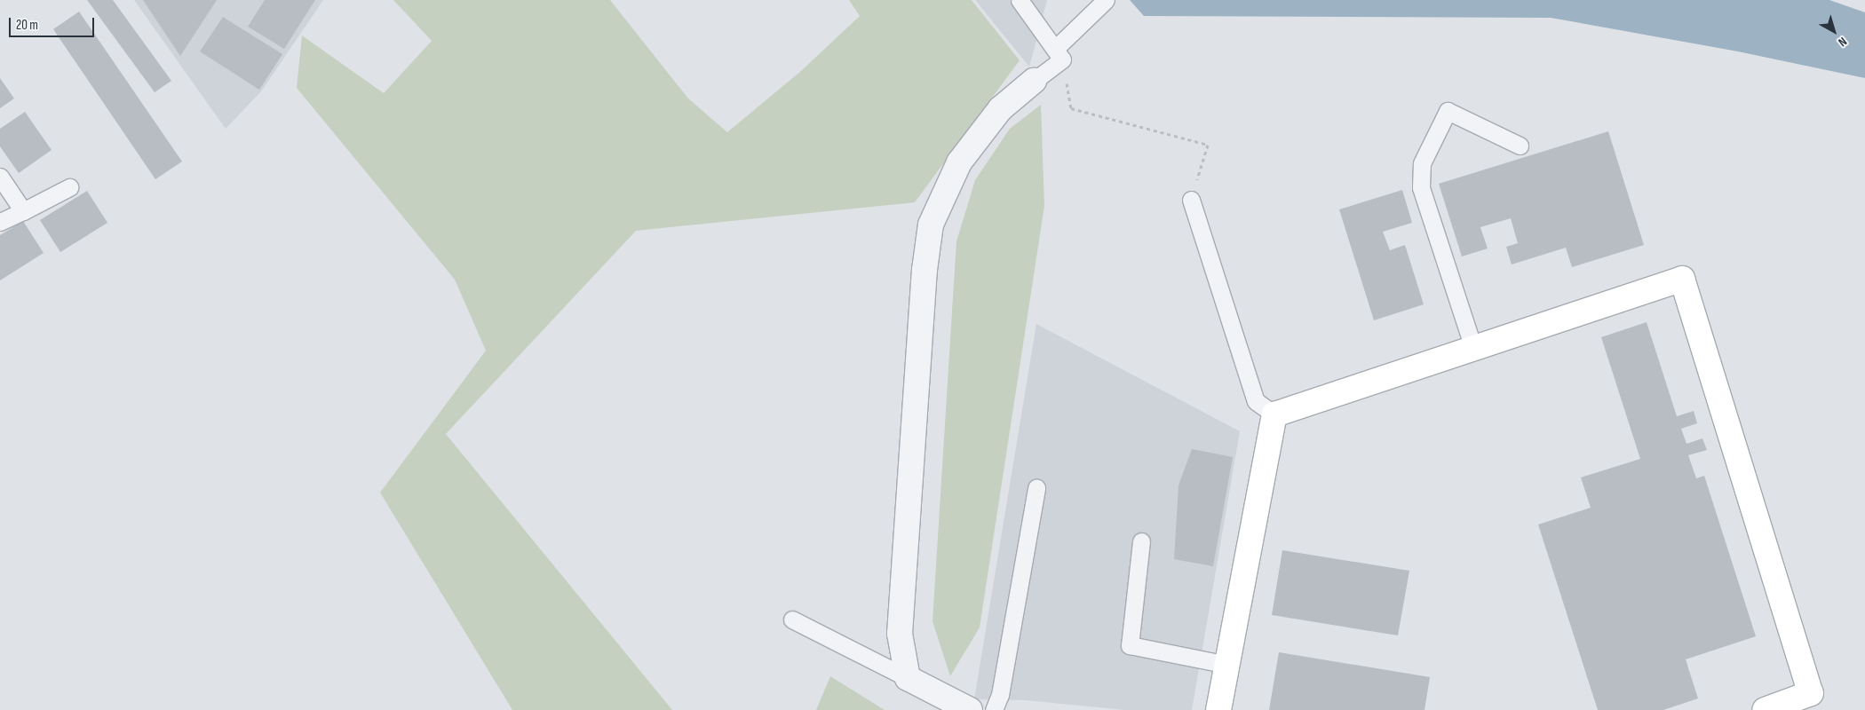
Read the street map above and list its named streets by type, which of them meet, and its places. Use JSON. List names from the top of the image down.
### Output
{
  "scale_bar": "20 m",
  "north": "bottom right"
}
